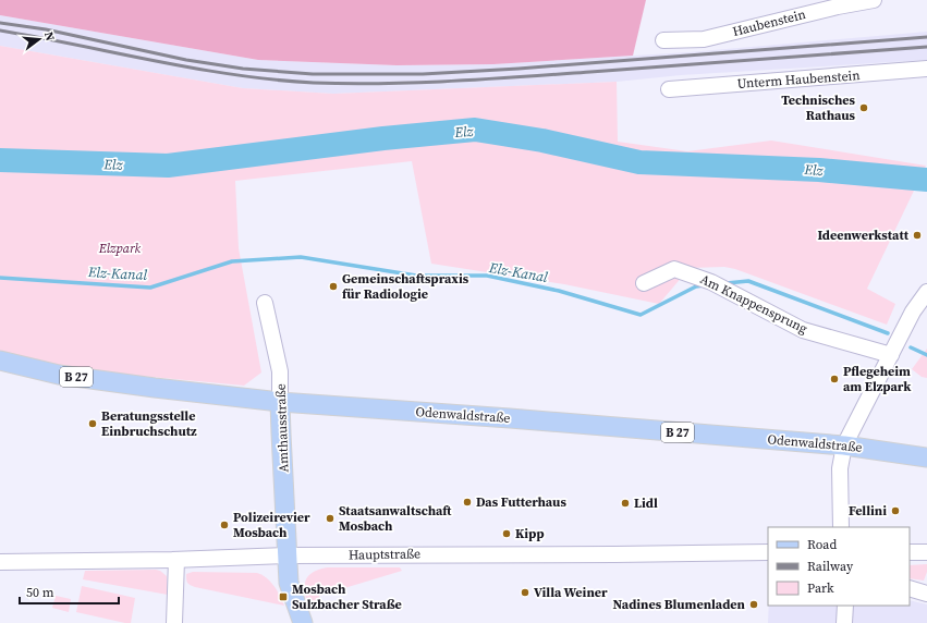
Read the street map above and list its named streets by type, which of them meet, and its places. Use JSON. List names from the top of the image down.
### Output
{
  "streets": {
    "main road": ["B 27", "Odenwaldstraße", "Amthausstraße"],
    "street": [
      "Haubenstein",
      "Unterm Haubenstein",
      "Am Knappensprung",
      "Hauptstraße"
    ]
  },
  "crossings": [
    ["Odenwaldstraße", "Amthausstraße"],
    ["Amthausstraße", "Hauptstraße"]
  ],
  "water": ["Elz", "Elz-Kanal"],
  "parks": ["Elzpark"],
  "places": {
    "other": [
      "Technisches Rathaus",
      "Ideenwerkstatt",
      "Gemeinschaftspraxis für Radiologie",
      "Pflegeheim am Elzpark",
      "Beratungsstelle Einbruchschutz",
      "Das Futterhaus",
      "Lidl",
      "Fellini",
      "Staatsanwaltschaft Mosbach",
      "Polizeirevier Mosbach",
      "Kipp",
      "Villa Weiner",
      "Nadines Blumenladen"
    ],
    "transit": ["Mosbach Sulzbacher Straße"]
  },
  "legend": ["Road", "Railway", "Park"],
  "scale_bar": "50 m",
  "north": "right"
}
